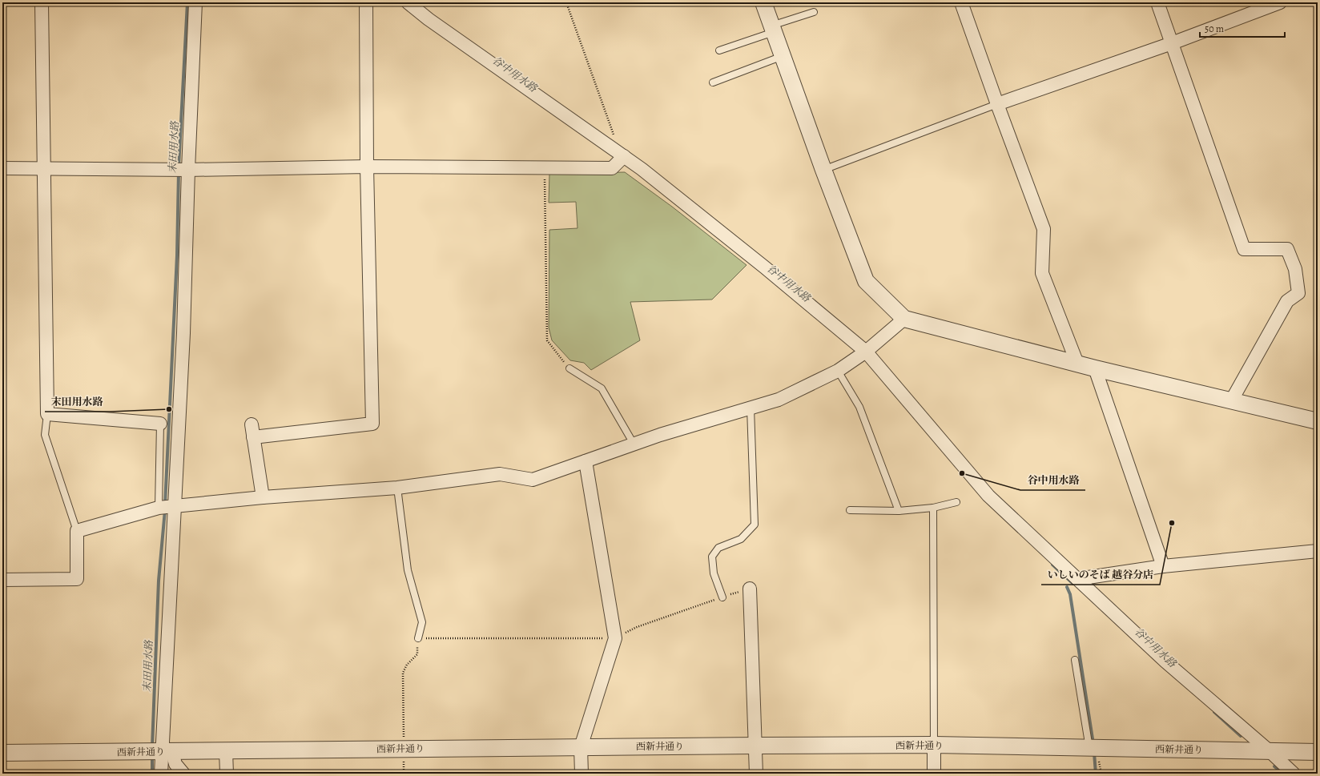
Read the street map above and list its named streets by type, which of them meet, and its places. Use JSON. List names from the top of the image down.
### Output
{
  "streets": {
    "street": ["西新井通り"]
  },
  "water": ["谷中用水路", "末田用水路"],
  "places": ["末田用水路", "谷中用水路", "いしいのそば 越谷分店"],
  "scale_bar": "50 m"
}
